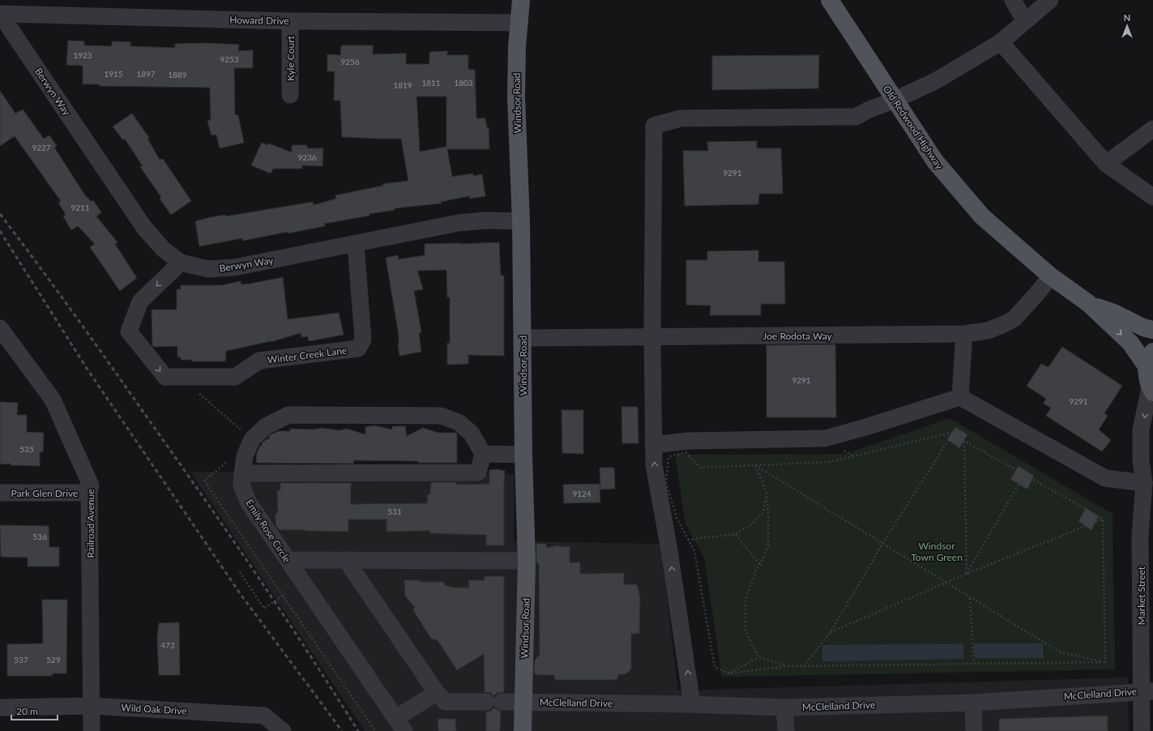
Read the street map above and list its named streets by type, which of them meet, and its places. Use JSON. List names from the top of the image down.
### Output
{
  "streets": {
    "main road": ["Windsor Road", "Old Redwood Highway"],
    "street": [
      "Howard Drive",
      "Kyle Court",
      "Berwyn Way",
      "Joe Rodota Way",
      "Winter Creek Lane",
      "Park Glen Drive",
      "Railroad Avenue",
      "Emily Rose Circle",
      "Market Street",
      "McClelland Drive",
      "Wild Oak Drive"
    ]
  },
  "crossings": [
    ["Howard Drive", "Kyle Court"],
    ["Howard Drive", "Berwyn Way"],
    ["Howard Drive", "Windsor Road"],
    ["Berwyn Way", "Windsor Road"],
    ["Berwyn Way", "Winter Creek Lane"],
    ["Windsor Road", "Joe Rodota Way"],
    ["Windsor Road", "McClelland Drive"],
    ["Old Redwood Highway", "Joe Rodota Way"],
    ["Park Glen Drive", "Railroad Avenue"],
    ["Railroad Avenue", "Wild Oak Drive"],
    ["Market Street", "McClelland Drive"]
  ],
  "parks": ["Windsor Town Green"],
  "house_numbers": [
    "1923",
    "9253",
    "9256",
    "1915",
    "1897",
    "1889",
    "1811",
    "1803",
    "1819",
    "9227",
    "9236",
    "9291",
    "9211",
    "9291",
    "9291",
    "535",
    "9124",
    "531",
    "536",
    "473",
    "537",
    "529"
  ],
  "scale_bar": "20 m",
  "north": "top"
}
